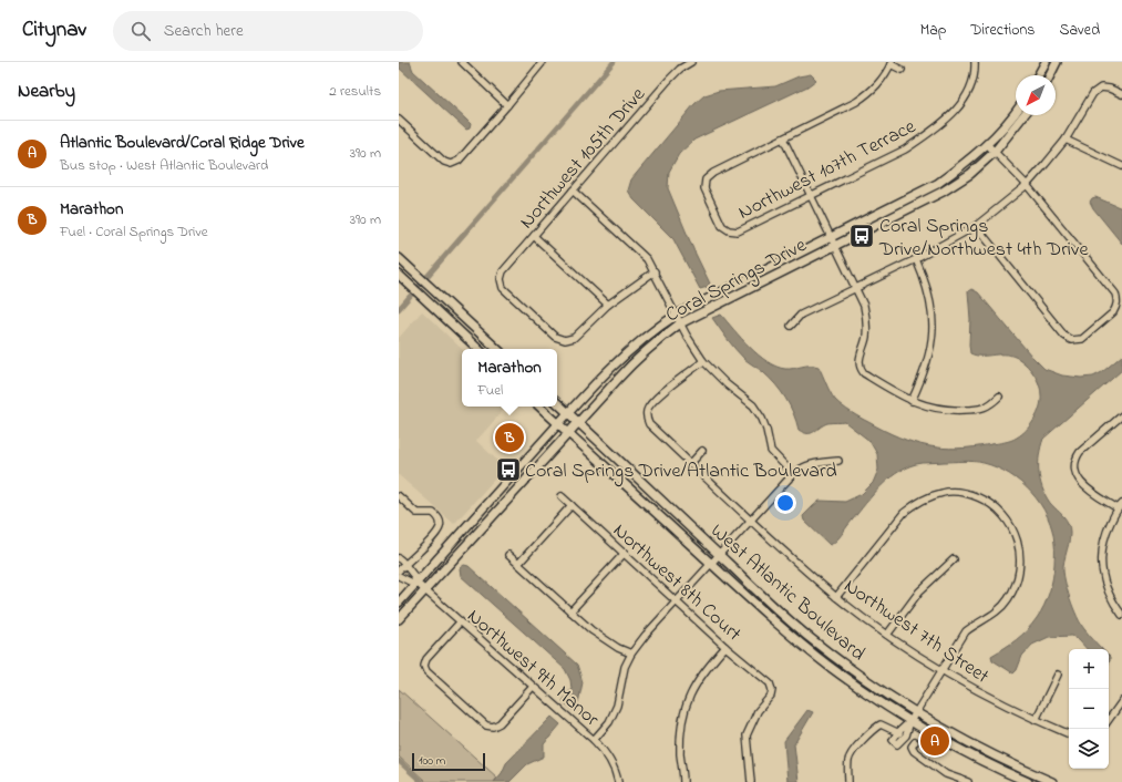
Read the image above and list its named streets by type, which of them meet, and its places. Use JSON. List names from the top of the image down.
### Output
{
  "streets": {
    "main road": ["Coral Springs Drive", "West Atlantic Boulevard"],
    "street": [
      "Northwest 105th Drive",
      "Northwest 107th Terrace",
      "Northwest 8th Court",
      "Northwest 7th Street",
      "Northwest 9th Manor"
    ]
  },
  "crossings": [
    ["Coral Springs Drive", "West Atlantic Boulevard"],
    ["Coral Springs Drive", "Northwest 9th Manor"]
  ],
  "places": {
    "bus stop": ["Coral Springs Drive/Northwest 4th Drive", "Coral Springs Drive/Atlantic Boulevard"]
  },
  "scale_bar": "100 m",
  "north": "bottom left",
  "page": {
    "header": "Citynav",
    "search": "Search here",
    "nav": ["Map", "Directions", "Saved"],
    "heading": ["Nearby", "2 results"],
    "list": [
      {
        "mark": "A",
        "name": "Atlantic Boulevard/Coral Ridge Drive",
        "note": "Bus stop · West Atlantic Boulevard",
        "value": "390 m"
      },
      {
        "mark": "B",
        "name": "Marathon",
        "note": "Fuel · Coral Springs Drive",
        "value": "390 m"
      }
    ],
    "popup": ["Marathon", "Fuel"],
    "pins": ["B", "A"],
    "map_buttons": ["+", "−"],
    "scale": "100 m"
  }
}
